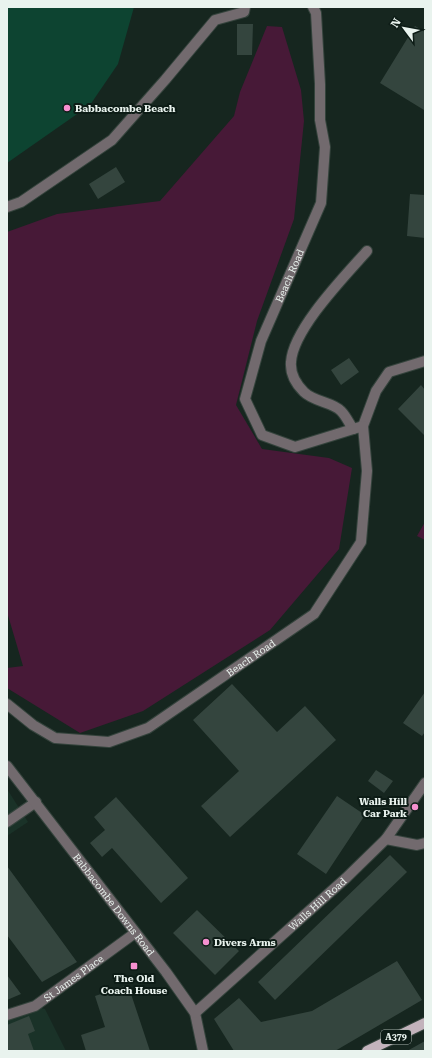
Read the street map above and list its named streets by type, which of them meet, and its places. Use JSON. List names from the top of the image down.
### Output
{
  "streets": {
    "main road": ["A379"],
    "street": [
      "Beach Road",
      "Babbacombe Downs Road",
      "Walls Hill Road",
      "St James Place"
    ]
  },
  "crossings": [
    ["Babbacombe Downs Road", "Walls Hill Road"],
    ["Babbacombe Downs Road", "St James Place"]
  ],
  "places": {
    "other": ["Babbacombe Beach", "Walls Hill Car Park", "Divers Arms"],
    "transit": ["The Old Coach House"]
  },
  "north": "top left"
}
